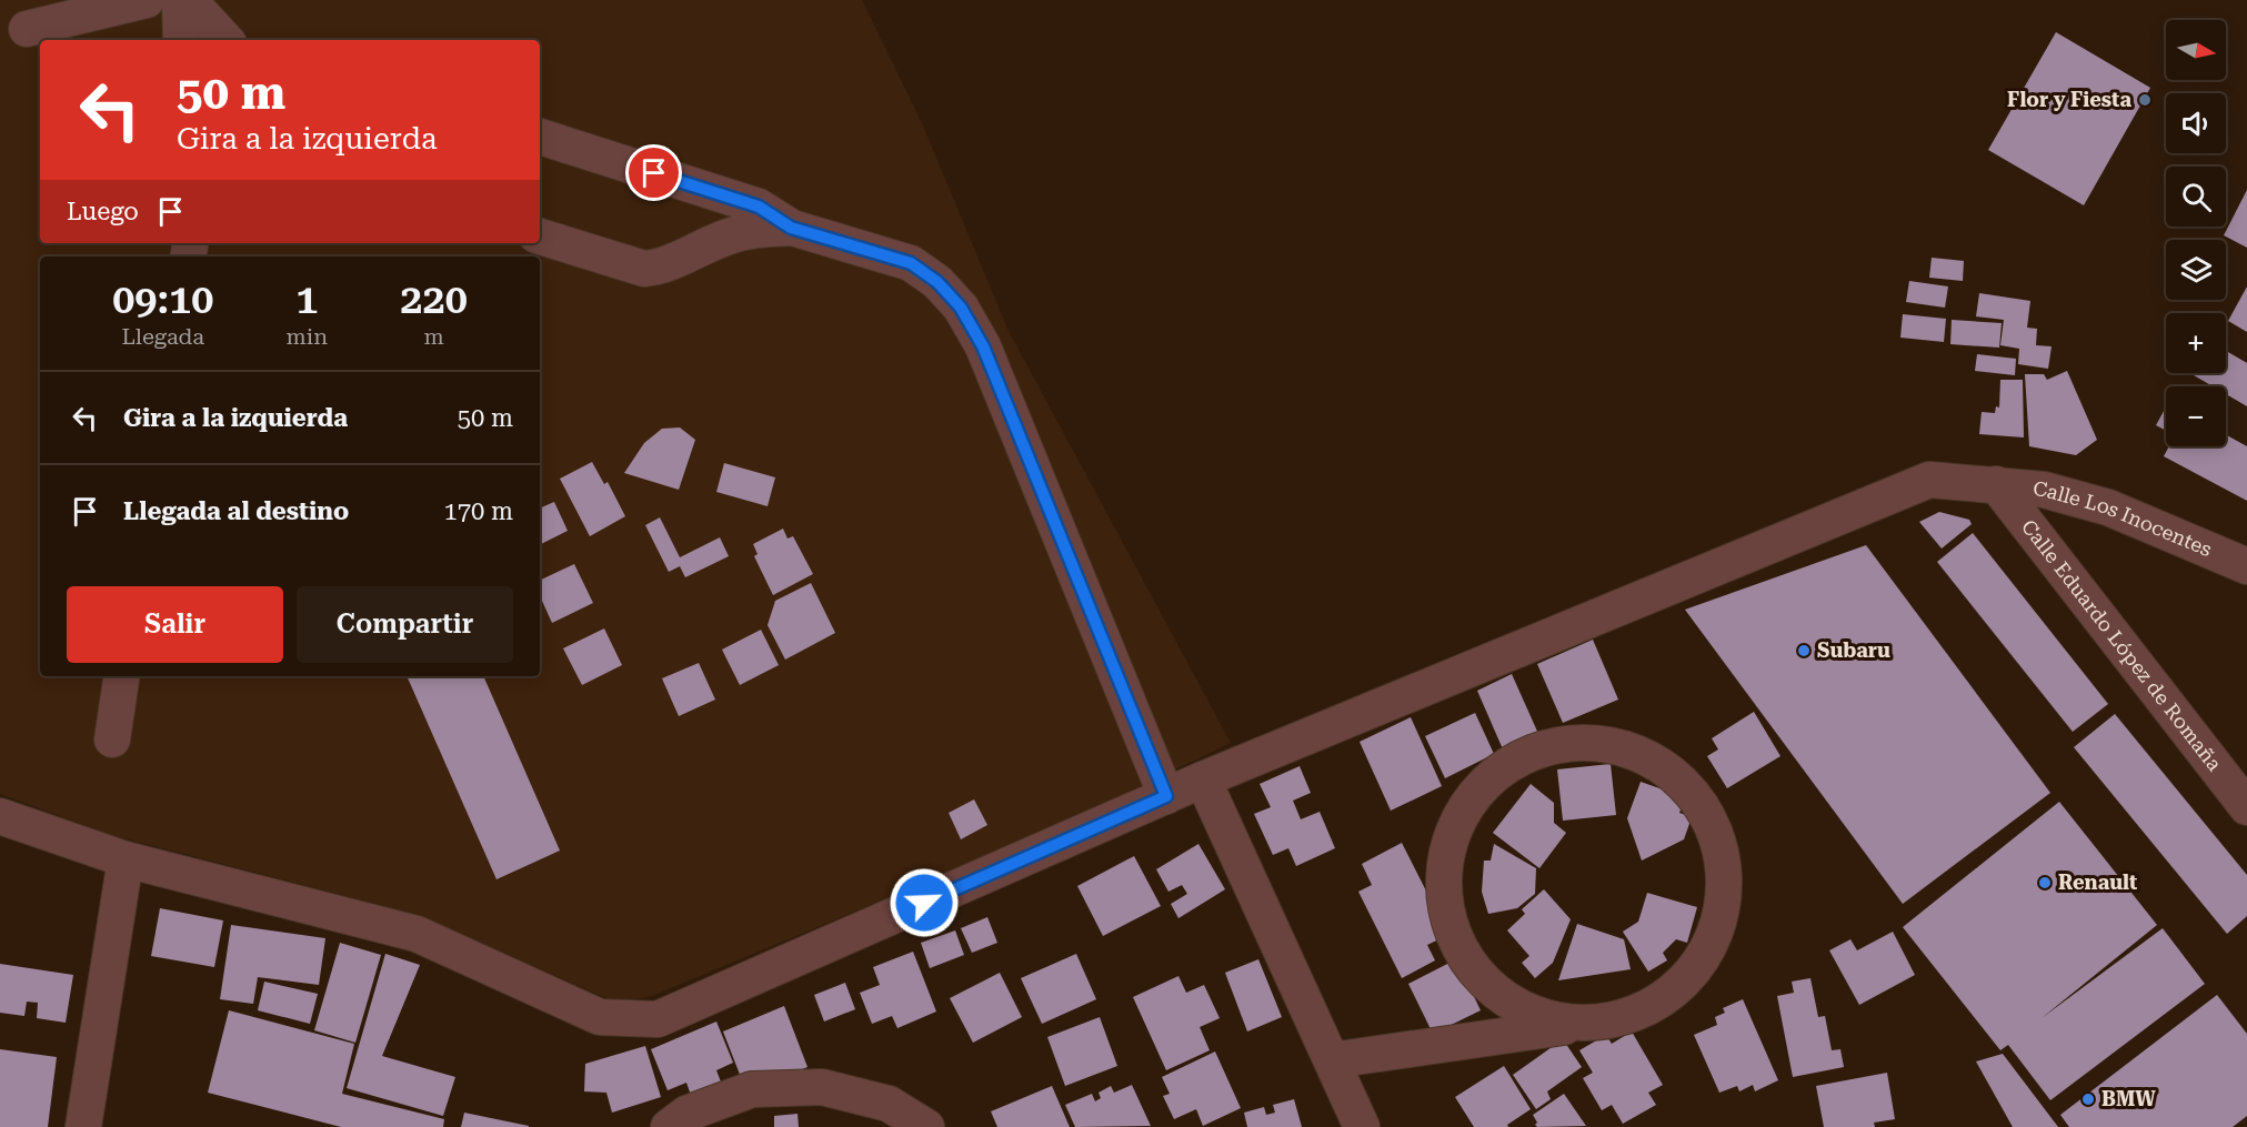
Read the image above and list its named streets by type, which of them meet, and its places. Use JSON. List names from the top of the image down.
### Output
{
  "streets": {
    "street": ["Calle Los Inocentes", "Calle Eduardo López de Romaña"]
  },
  "crossings": [
    ["Calle Los Inocentes", "Calle Eduardo López de Romaña"]
  ],
  "places": [
    "Flor y Fiesta",
    "Subaru",
    "Renault",
    "BMW"
  ],
  "north": "right",
  "page": {
    "map_buttons": ["+", "−"],
    "turn": ["50 m", "Gira a la izquierda"],
    "then": "Luego",
    "eta": [
      "09:10",
      "Llegada",
      "1",
      "min",
      "220",
      "m"
    ],
    "list": [
      {
        "name": "Gira a la izquierda",
        "value": "50 m"
      },
      {
        "name": "Llegada al destino",
        "value": "170 m"
      }
    ],
    "buttons": ["Salir", "Compartir"]
  }
}
